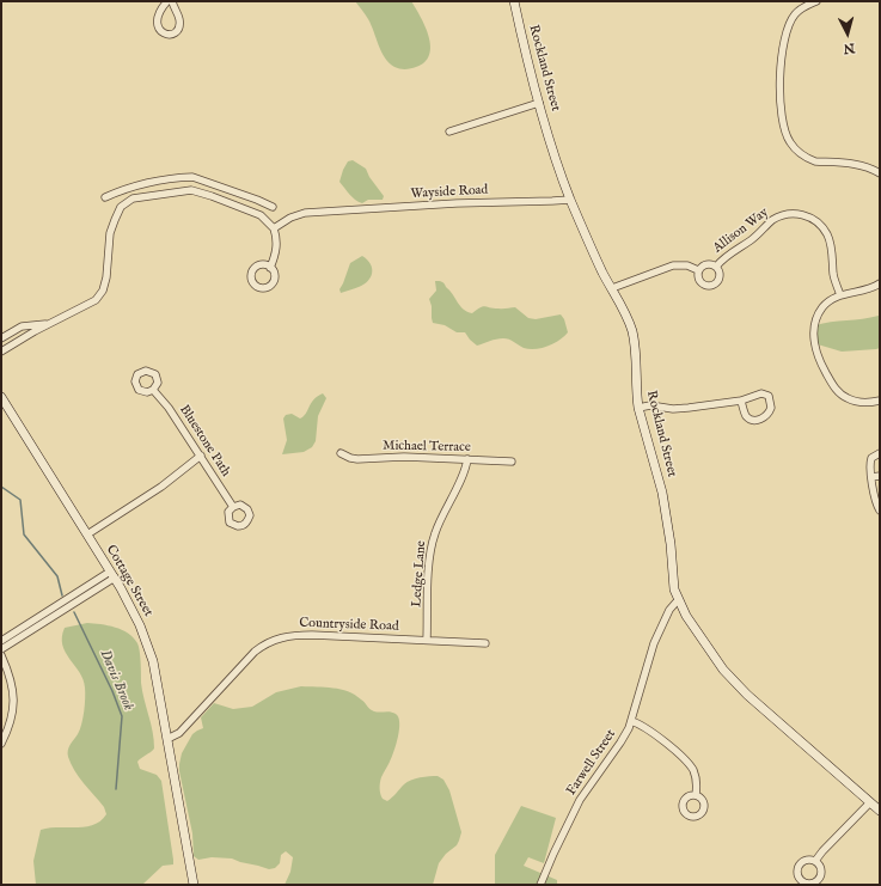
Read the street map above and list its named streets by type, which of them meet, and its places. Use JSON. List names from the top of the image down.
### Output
{
  "streets": {
    "street": [
      "Rockland Street",
      "Wayside Road",
      "Allison Way",
      "Bluestone Path",
      "Michael Terrace",
      "Ledge Lane",
      "Cottage Street",
      "Countryside Road",
      "Farwell Street"
    ]
  },
  "crossings": [
    ["Rockland Street", "Wayside Road"],
    ["Rockland Street", "Allison Way"],
    ["Rockland Street", "Farwell Street"],
    ["Michael Terrace", "Ledge Lane"],
    ["Ledge Lane", "Countryside Road"],
    ["Cottage Street", "Countryside Road"]
  ],
  "water": ["Davis Brook"],
  "north": "bottom"
}
